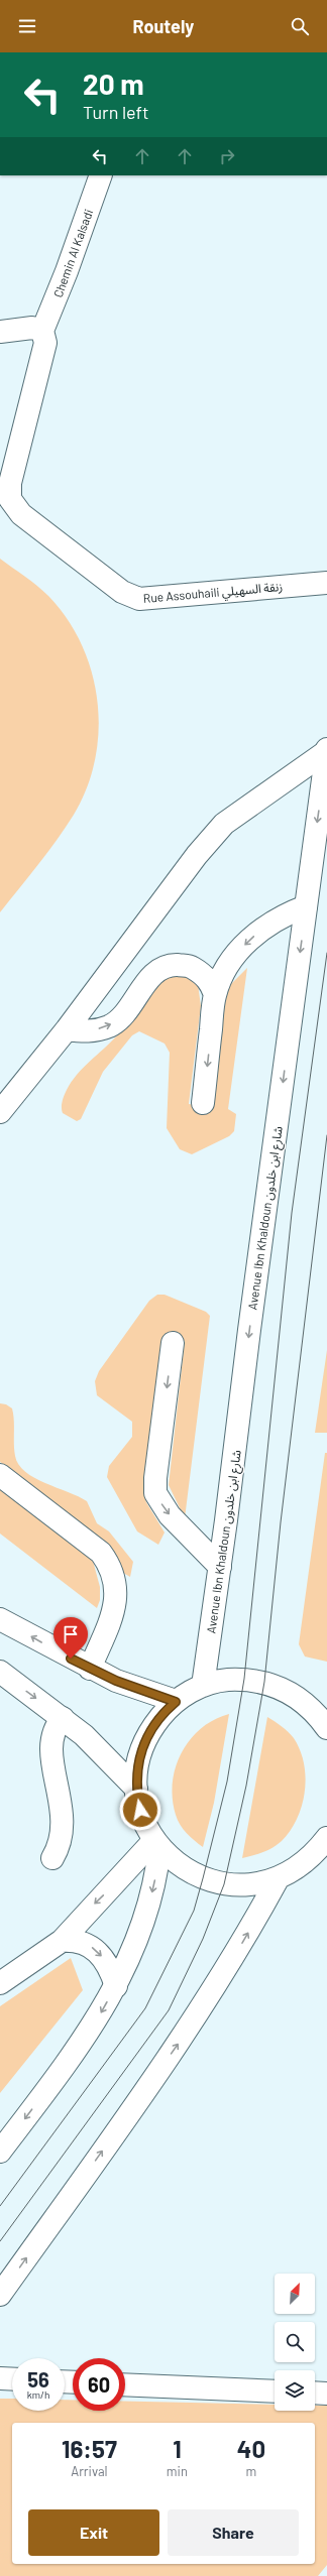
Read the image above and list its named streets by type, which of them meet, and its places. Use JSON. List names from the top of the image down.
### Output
{
  "streets": {
    "main road": ["Chemin Al Kalsadi", "Rue Assouhaili زنقة السهيلي", "Avenue Ibn Khaldoun شارع ابن خلدون"]
  },
  "crossings": [
    ["Chemin Al Kalsadi", "Rue Assouhaili زنقة السهيلي"]
  ],
  "one_way": ["Avenue Ibn Khaldoun شارع ابن خلدون"],
  "north": "top right",
  "page": {
    "header": "Routely",
    "turn": ["20 m", "Turn left"],
    "speed": "56 km/h",
    "limit": "60",
    "eta": [
      "16:57",
      "Arrival",
      "1",
      "min",
      "40",
      "m"
    ],
    "buttons": ["Exit", "Share"]
  }
}
